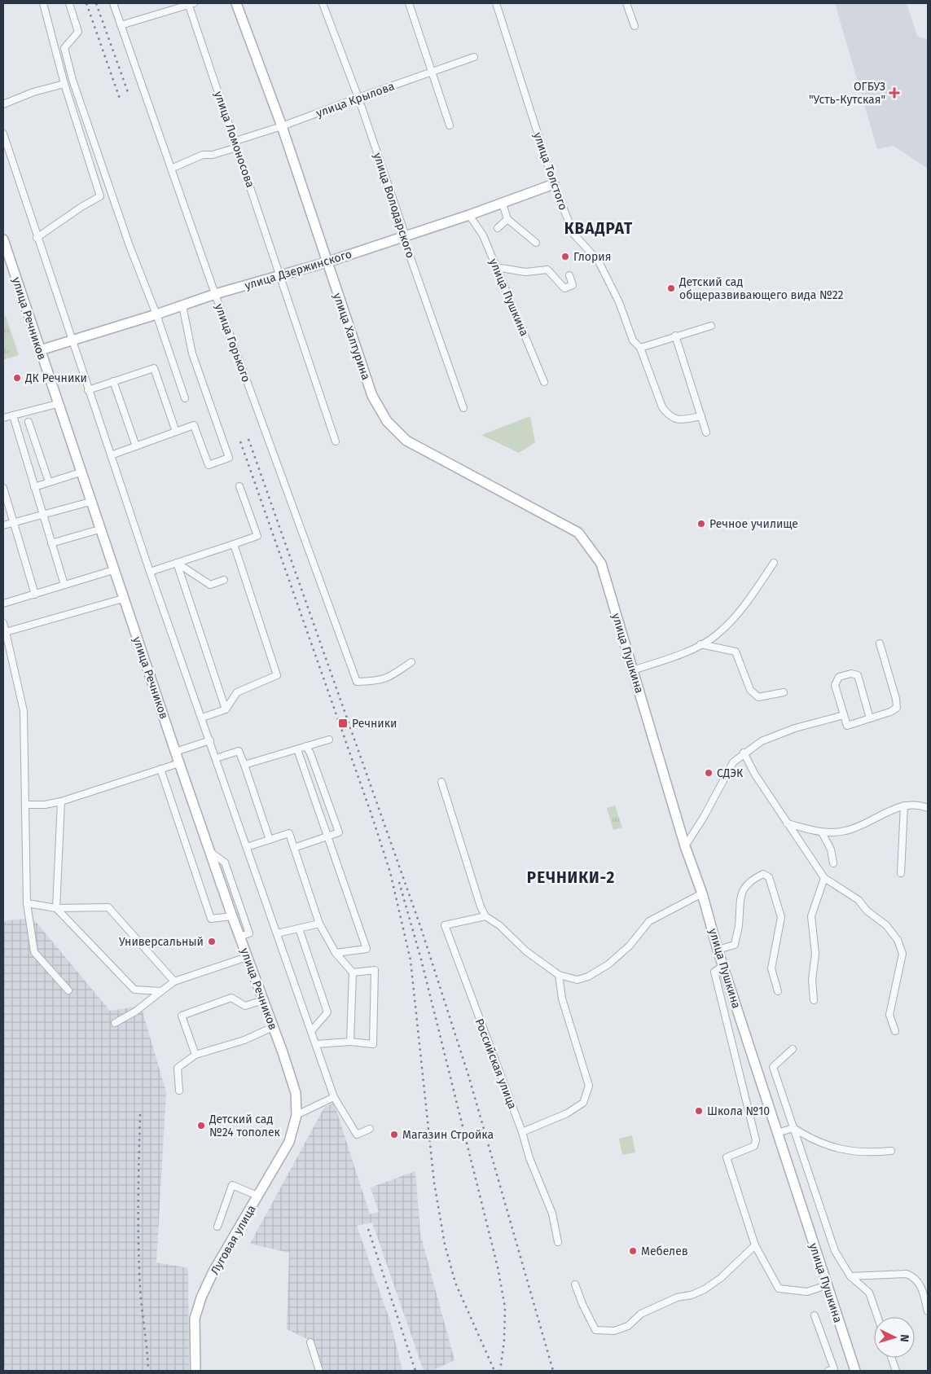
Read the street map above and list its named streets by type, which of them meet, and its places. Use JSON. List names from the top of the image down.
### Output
{
  "streets": {
    "street": [
      "улица Крылова",
      "улица Ломоносова",
      "улица Толстого",
      "улица Володарского",
      "улица Дзержинского",
      "улица Пушкина",
      "улица Речников",
      "улица Халтурина",
      "улица Горького",
      "Российская улица",
      "Луговая улица"
    ]
  },
  "crossings": [
    ["улица Крылова", "улица Ломоносова"],
    ["улица Крылова", "улица Володарского"],
    ["улица Крылова", "улица Халтурина"],
    ["улица Ломоносова", "улица Дзержинского"],
    ["улица Толстого", "улица Дзержинского"],
    ["улица Володарского", "улица Дзержинского"],
    ["улица Дзержинского", "улица Пушкина"],
    ["улица Дзержинского", "улица Речников"],
    ["улица Дзержинского", "улица Халтурина"],
    ["улица Дзержинского", "улица Горького"],
    ["улица Пушкина", "улица Халтурина"],
    ["улица Речников", "Луговая улица"]
  ],
  "districts": ["КВАДРАТ", "РЕЧНИКИ-2"],
  "places": {
    "health": ["ОГБУЗ \"Усть-Кутская\""],
    "other": [
      "Глория",
      "Детский сад общеразвивающего вида №22",
      "ДК Речники",
      "Речное училище",
      "СДЭК",
      "Универсальный",
      "Школа №10",
      "Детский сад №24 тополек",
      "Магазин Стройка",
      "Мебелев"
    ],
    "transit": ["Речники"]
  },
  "north": "right"
}
